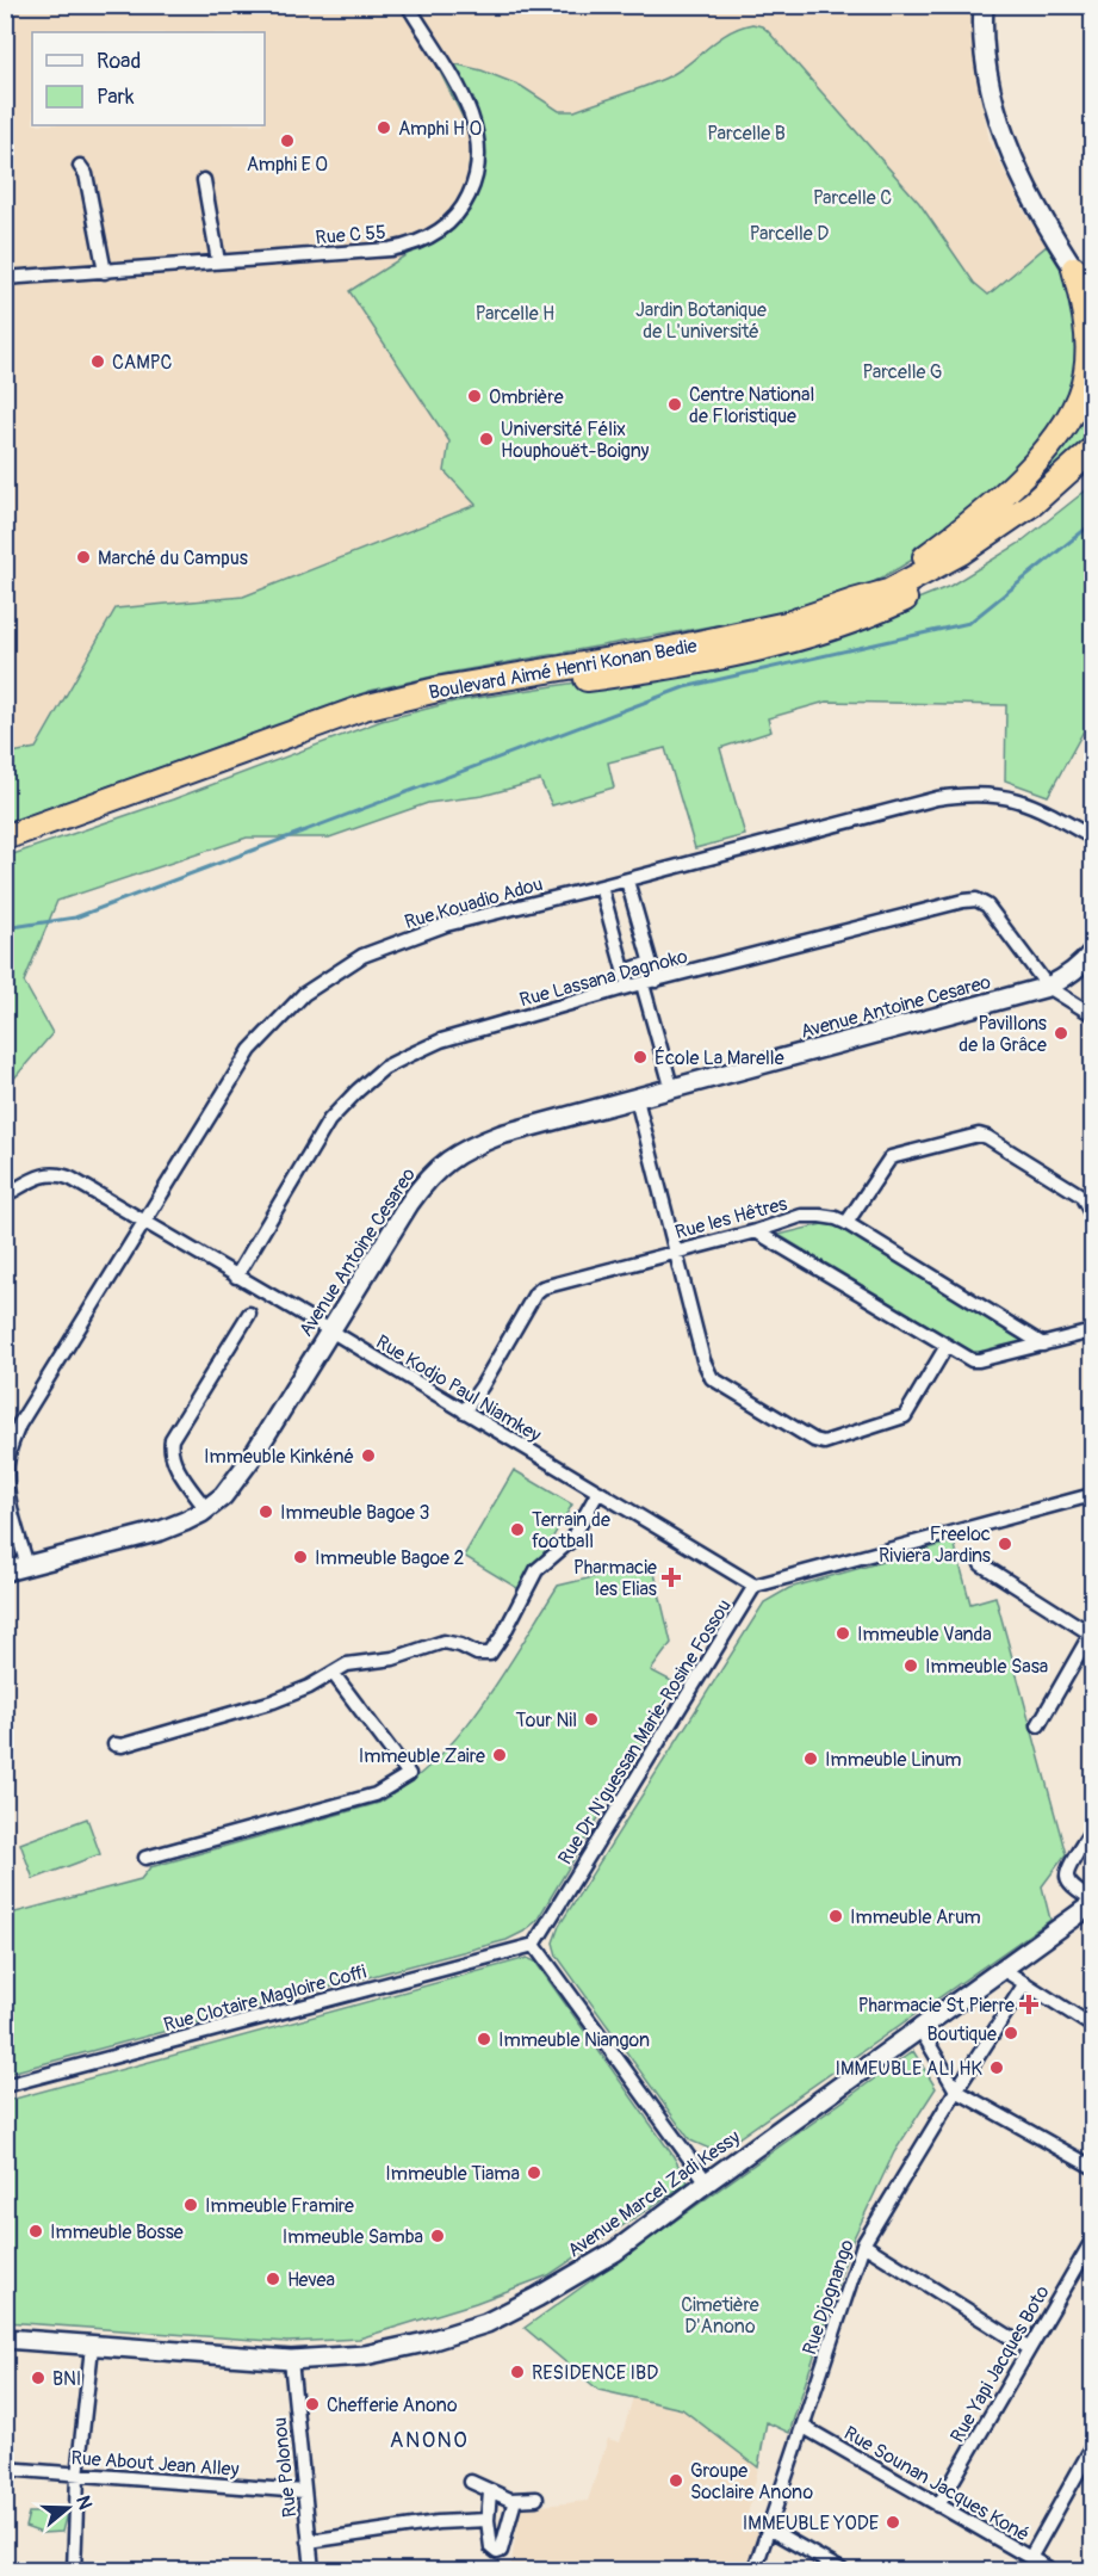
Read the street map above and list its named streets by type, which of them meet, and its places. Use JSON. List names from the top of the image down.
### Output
{
  "streets": {
    "highway": ["Boulevard Aimé Henri Konan Bedie"],
    "street": [
      "Rue C 55",
      "Rue Kouadio Adou",
      "Rue Lassana Dagnoko",
      "Avenue Antoine Cesareo",
      "Rue les Hêtres",
      "Rue Kodjo Paul Niamkey",
      "Rue Dr N'guessan Marie-Rosine Fossou",
      "Rue Clotaire Magloire Coffi",
      "Avenue Marcel Zadi Kessy",
      "Rue Djognango",
      "Rue Yapi Jacques Boto",
      "Rue About Jean Alley",
      "Rue Polonou",
      "Rue Sounan Jacques Koné"
    ]
  },
  "crossings": [
    ["Rue Kouadio Adou", "Avenue Antoine Cesareo"],
    ["Rue Kouadio Adou", "Rue Kodjo Paul Niamkey"],
    ["Rue Lassana Dagnoko", "Avenue Antoine Cesareo"],
    ["Rue Lassana Dagnoko", "Rue Kodjo Paul Niamkey"],
    ["Avenue Antoine Cesareo", "Rue Kodjo Paul Niamkey"],
    ["Rue les Hêtres", "Rue Kodjo Paul Niamkey"],
    ["Rue Kodjo Paul Niamkey", "Rue Dr N'guessan Marie-Rosine Fossou"],
    ["Rue Dr N'guessan Marie-Rosine Fossou", "Rue Clotaire Magloire Coffi"],
    ["Avenue Marcel Zadi Kessy", "Rue Polonou"],
    ["Rue Djognango", "Rue Sounan Jacques Koné"],
    ["Rue Yapi Jacques Boto", "Rue Sounan Jacques Koné"],
    ["Rue About Jean Alley", "Rue Polonou"]
  ],
  "districts": ["ANONO"],
  "parks": [
    "Parcelle B",
    "Parcelle C",
    "Parcelle D",
    "Jardin Botanique de L'université",
    "Parcelle H",
    "Parcelle G",
    "Cimetière D'Anono"
  ],
  "places": {
    "other": [
      "Amphi H 0",
      "Amphi E 0",
      "CAMPC",
      "Ombrière",
      "Centre National de Floristique",
      "Université Félix Houphouët-Boigny",
      "Marché du Campus",
      "Pavillons de la Grâce",
      "École La Marelle",
      "Immeuble Kinkéné",
      "Immeuble Bagoe 3",
      "Terrain de football",
      "Freeloc Riviera Jardins",
      "Immeuble Bagoe 2",
      "Immeuble Vanda",
      "Immeuble Sasa",
      "Tour Nil",
      "Immeuble Zaire",
      "Immeuble Linum",
      "Immeuble Arum",
      "Boutique",
      "Immeuble Niangon",
      "IMMEUBLE ALI HK",
      "Immeuble Tiama",
      "Immeuble Framire",
      "Immeuble Bosse",
      "Immeuble Samba",
      "Hevea",
      "RESIDENCE IBD",
      "BNI",
      "Chefferie Anono",
      "Groupe Soclaire Anono",
      "IMMEUBLE YODE"
    ],
    "health": ["Pharmacie les Elias", "Pharmacie St Pierre"]
  },
  "legend": ["Road", "Park"],
  "north": "right"
}
